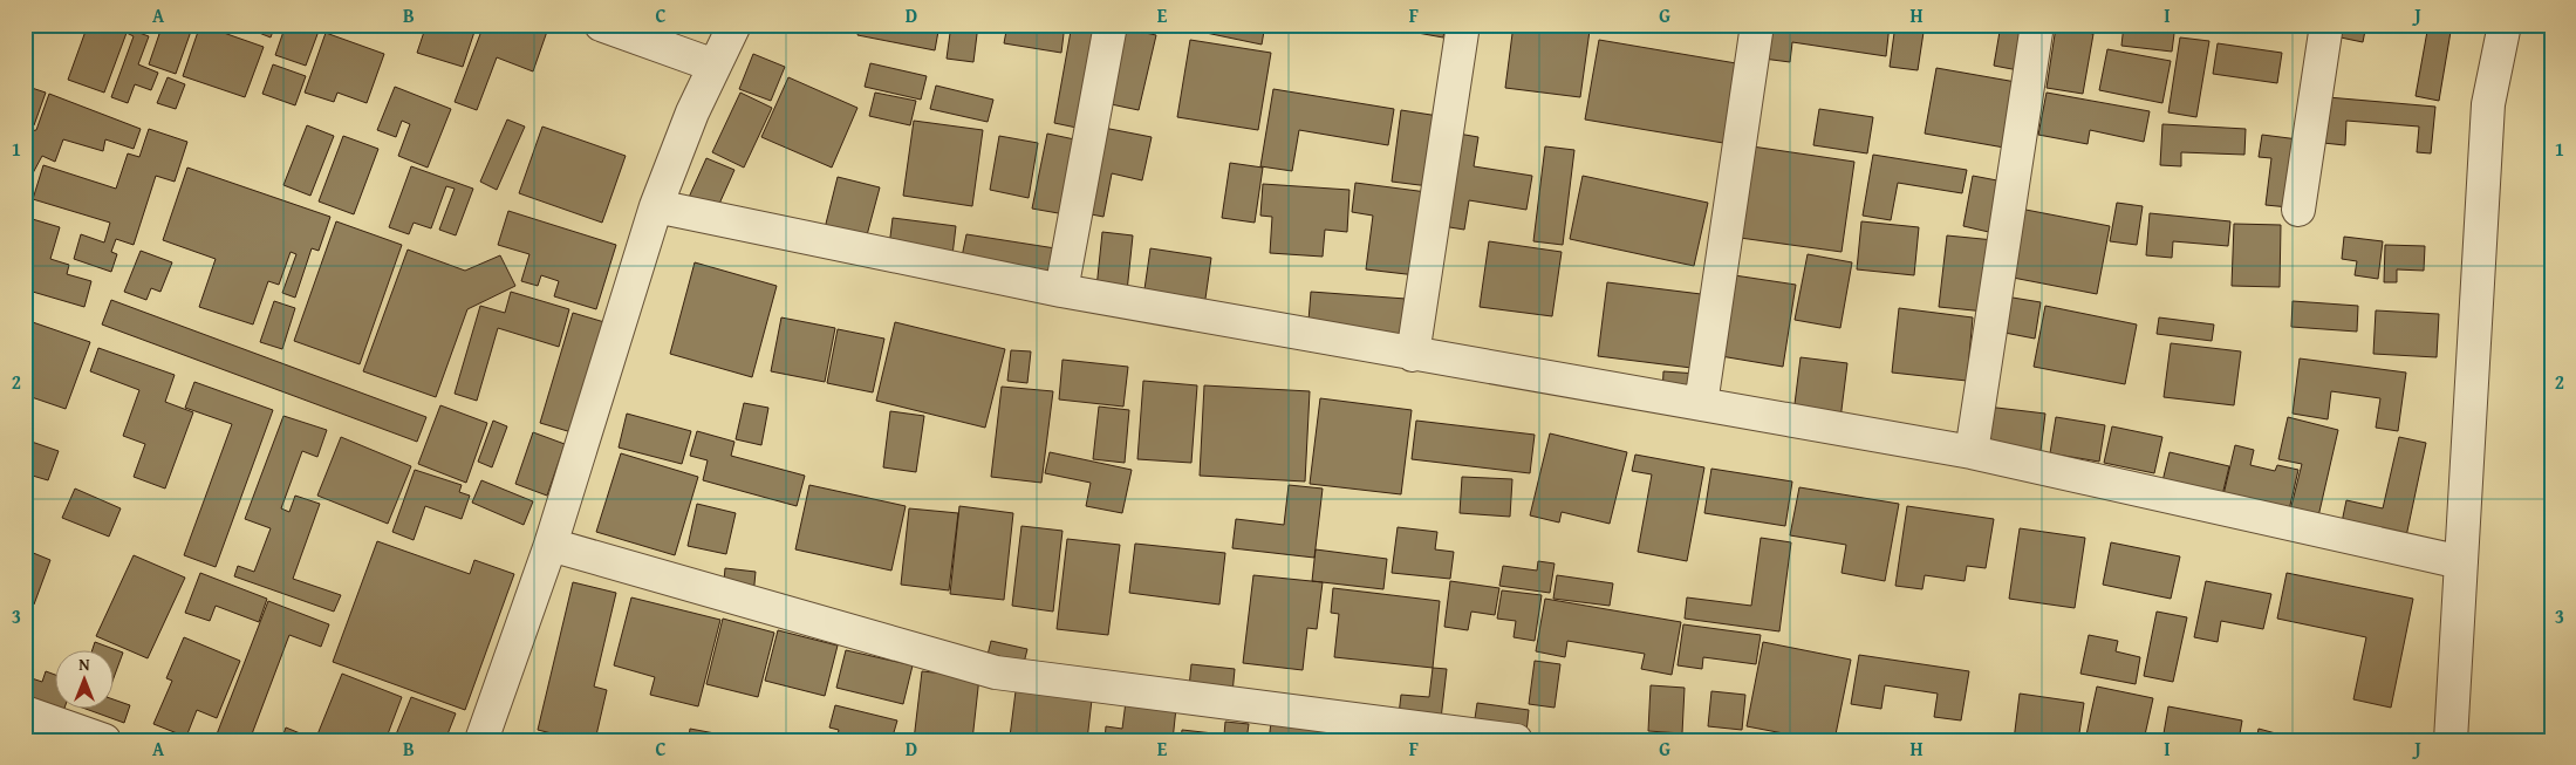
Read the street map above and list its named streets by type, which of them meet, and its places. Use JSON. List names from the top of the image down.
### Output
{
  "north": "top",
  "grid": {
    "columns": [
      "A",
      "B",
      "C",
      "D",
      "E",
      "F",
      "G",
      "H",
      "I",
      "J"
    ],
    "rows": ["1", "2", "3"]
  }
}
